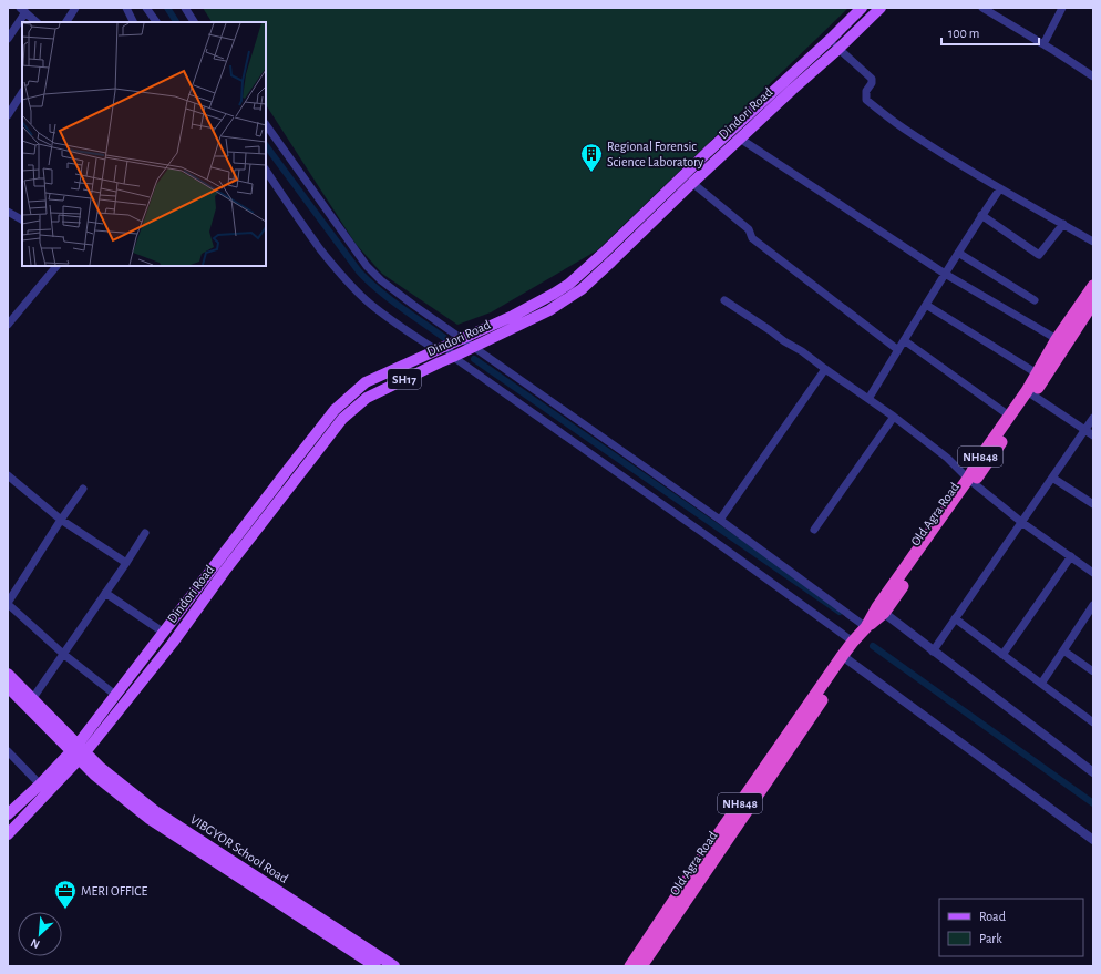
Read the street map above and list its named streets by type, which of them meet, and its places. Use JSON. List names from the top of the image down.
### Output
{
  "streets": {
    "highway": ["NH848", "Old Agra Road"],
    "main road": ["Dindori Road", "SH17", "VIBGYOR School Road"]
  },
  "crossings": [
    ["Dindori Road", "VIBGYOR School Road"],
    ["NH848", "Old Agra Road"]
  ],
  "places": {
    "building": ["Regional Forensic Science Laboratory"],
    "office": ["MERI OFFICE"]
  },
  "legend": ["Road", "Park"],
  "scale_bar": "100 m",
  "north": "bottom left"
}
